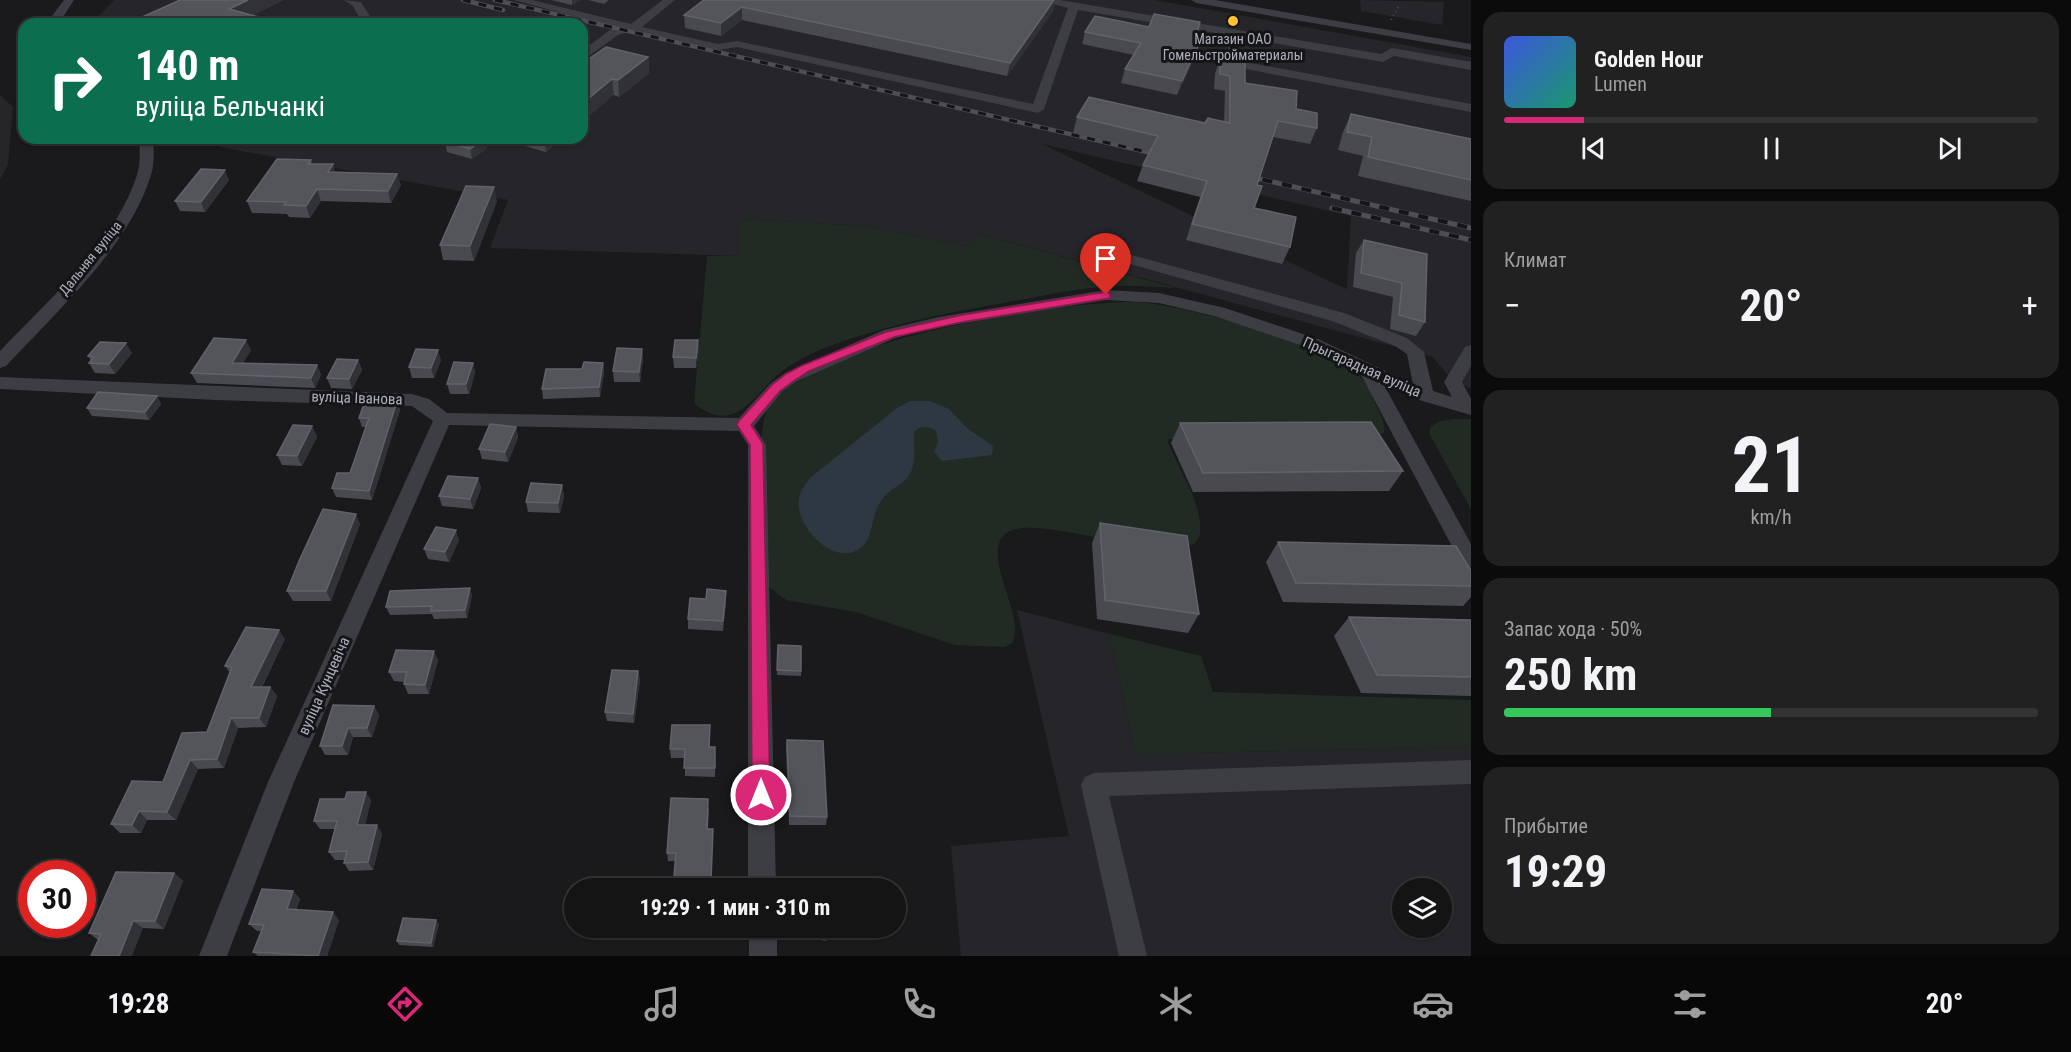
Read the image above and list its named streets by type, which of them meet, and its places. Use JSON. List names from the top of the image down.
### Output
{
  "streets": {
    "street": [
      "Дальняя вуліца",
      "Прыгарадная вуліца",
      "вуліца Іванова",
      "вуліца Кунцевіча"
    ]
  },
  "crossings": [
    ["вуліца Іванова", "вуліца Кунцевіча"]
  ],
  "places": ["Магазин ОАО Гомельстройматериалы"],
  "page": {
    "turn": ["140 m", "вуліца Бельчанкі"],
    "song": ["Golden Hour", "Lumen"],
    "tile": [
      "Климат",
      ["21", "km/h"],
      ["Запас хода · 50%", "250 km"],
      ["Прибытие", "19:29"]
    ],
    "heat": ["−", "20°", "+"],
    "limit": "30",
    "trip": "19:29 · 1 мин · 310 m",
    "tabs": ["19:28", "20°"]
  }
}
